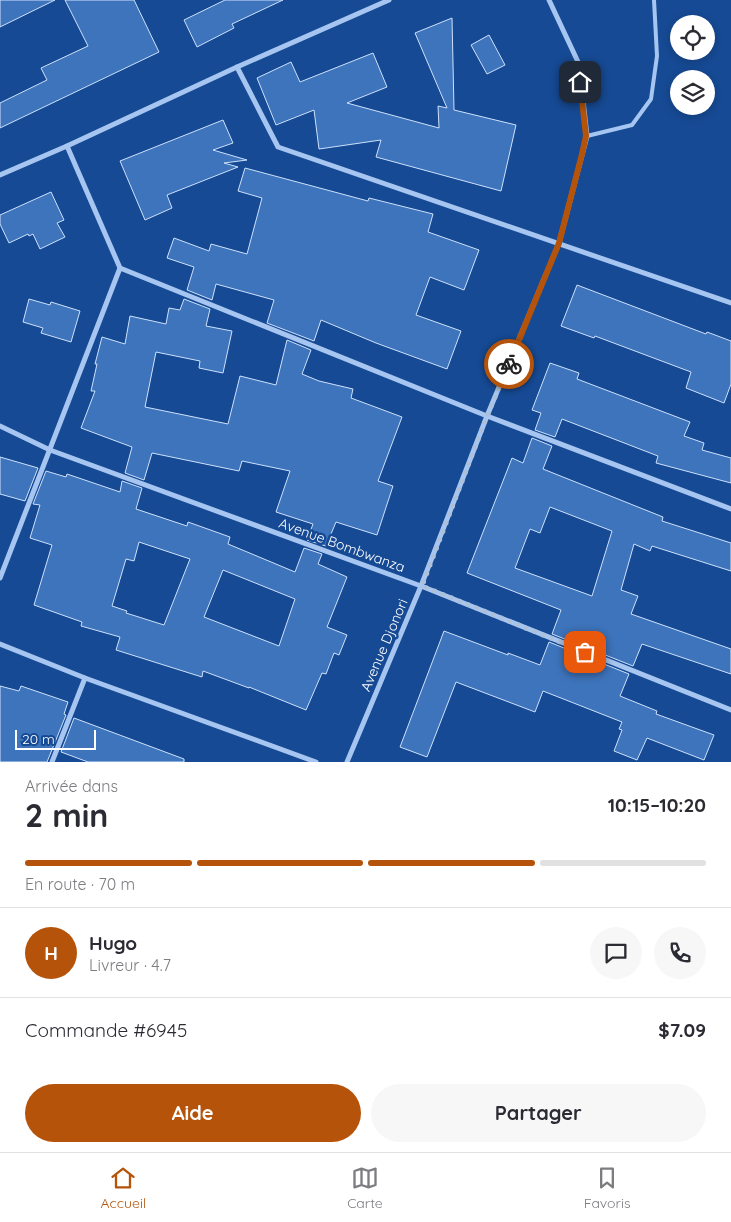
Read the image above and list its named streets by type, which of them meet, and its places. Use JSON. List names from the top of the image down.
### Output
{
  "streets": {
    "street": ["Avenue Bombwanza", "Avenue Djonori"]
  },
  "crossings": [
    ["Avenue Bombwanza", "Avenue Djonori"]
  ],
  "scale_bar": "20 m",
  "page": {
    "scale": "20 m",
    "heading": ["2 min", "Arrivée dans", "10:15–10:20"],
    "panel": [
      "Hugo",
      "Livreur · 4.7",
      "Commande #6945",
      "$7.09"
    ],
    "bar": "En route · 70 m",
    "round": "H",
    "buttons": ["Aide", "Partager"],
    "tabs": ["Accueil", "Carte", "Favoris"]
  }
}
